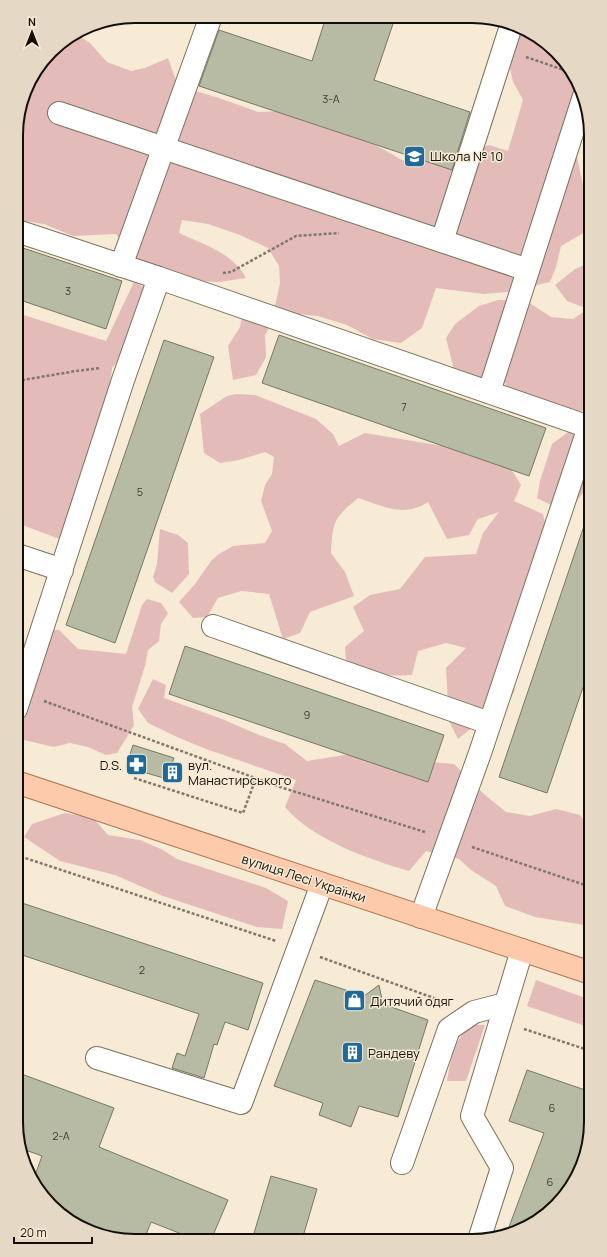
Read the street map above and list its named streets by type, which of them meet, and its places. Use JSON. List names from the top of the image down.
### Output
{
  "streets": {
    "main road": ["вулиця Лесі Українки"]
  },
  "places": {
    "school or university": ["Школа № 10"],
    "pharmacy": ["D.S."],
    "building": ["вул. Манастирського", "Рандеву"],
    "shop": ["Дитячий одяг"]
  },
  "house_numbers": [
    "3-А",
    "3",
    "7",
    "5",
    "9",
    "2",
    "6",
    "2-А",
    "6"
  ],
  "scale_bar": "20 m",
  "north": "top"
}
